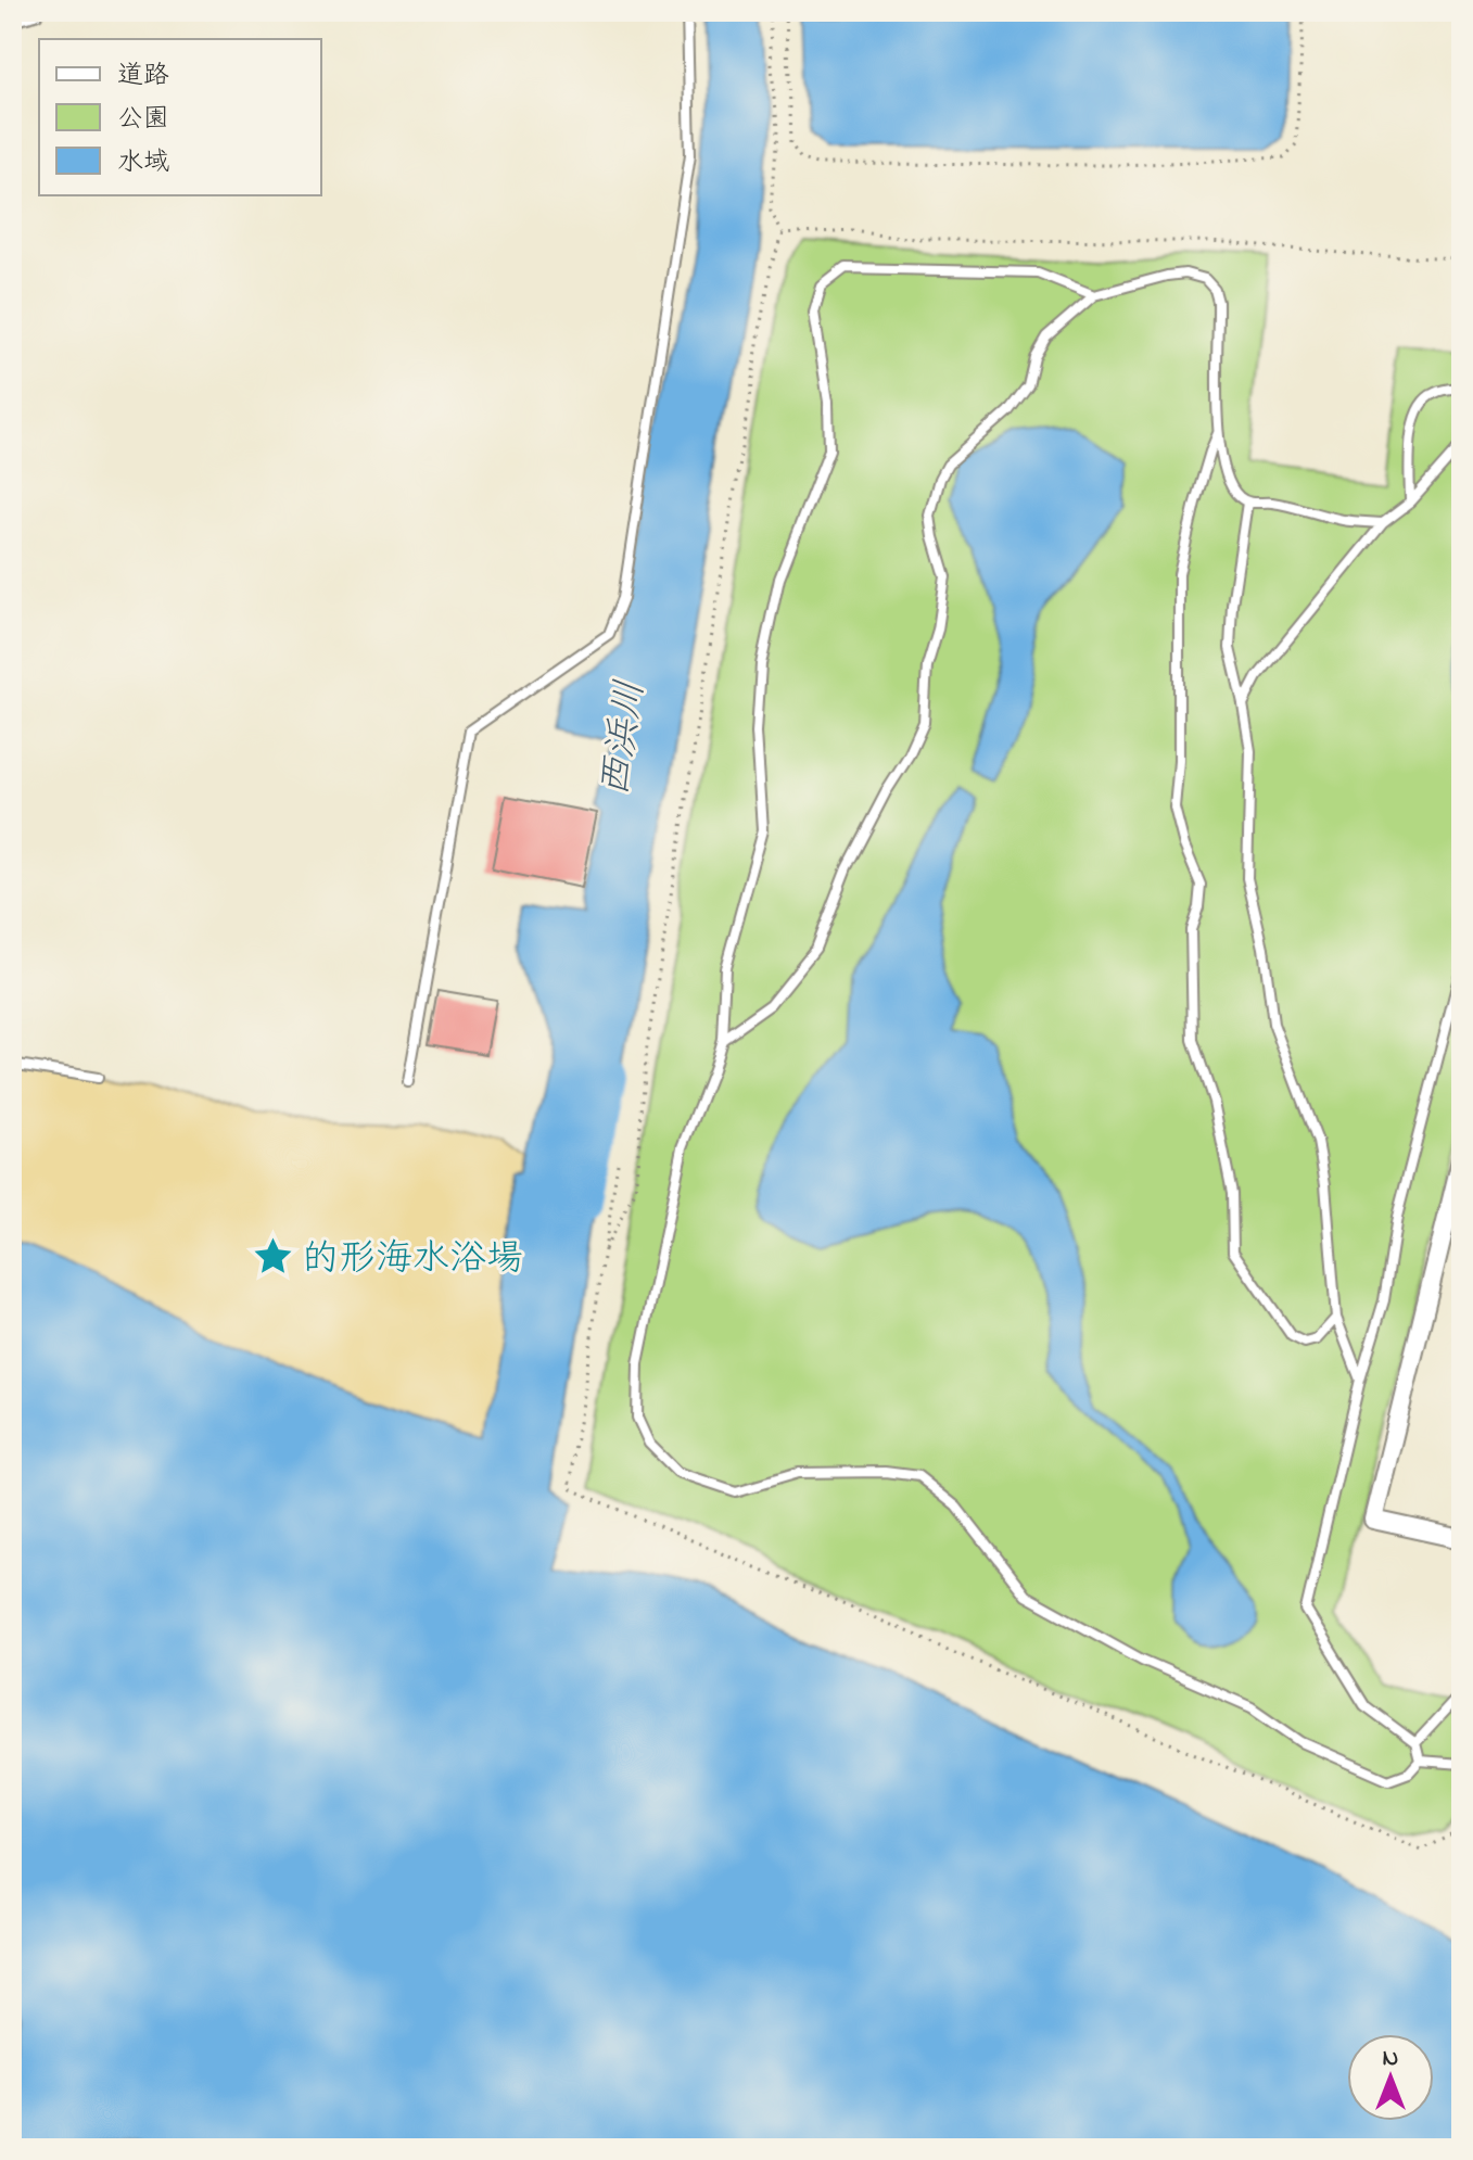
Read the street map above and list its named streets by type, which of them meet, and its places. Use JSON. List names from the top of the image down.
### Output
{
  "water": ["西浜川"],
  "places": {
    "place": ["的形海水浴場"]
  },
  "legend": ["道路", "公園", "水域"],
  "north": "top"
}
